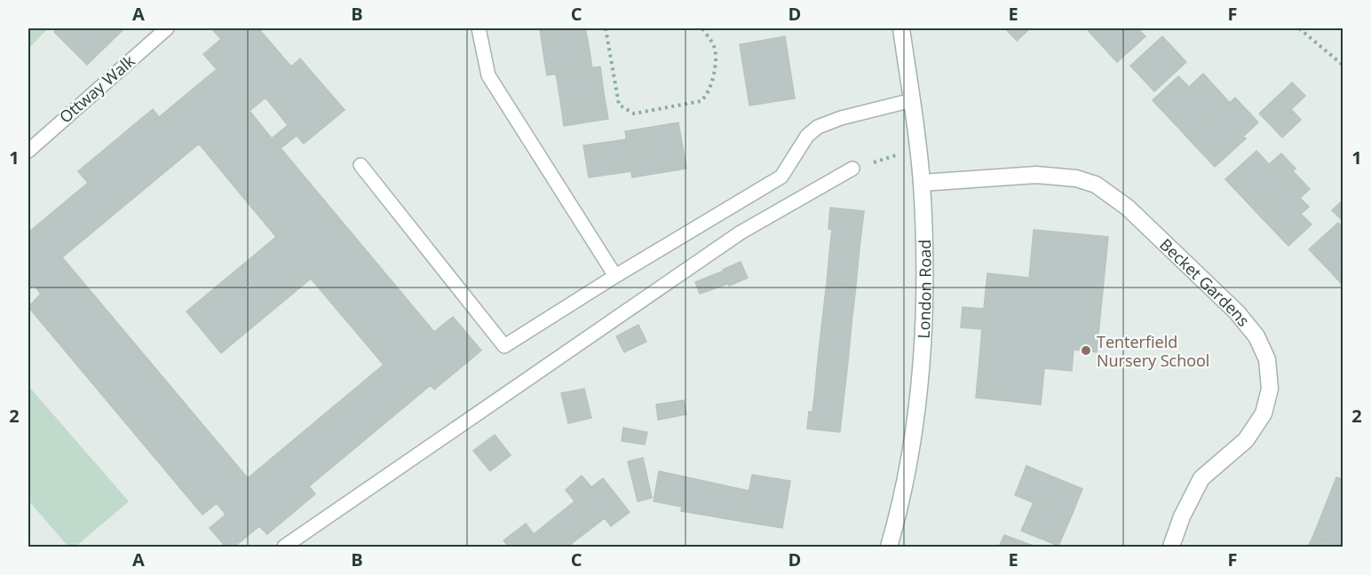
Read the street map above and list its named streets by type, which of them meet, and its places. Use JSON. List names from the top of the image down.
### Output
{
  "streets": {
    "street": ["Becket Gardens", "London Road"],
    "lane": ["Ottway Walk"]
  },
  "crossings": [
    ["Becket Gardens", "London Road"]
  ],
  "places": ["Tenterfield Nursery School"],
  "grid": {
    "columns": [
      "A",
      "B",
      "C",
      "D",
      "E",
      "F"
    ],
    "rows": ["1", "2"]
  }
}
